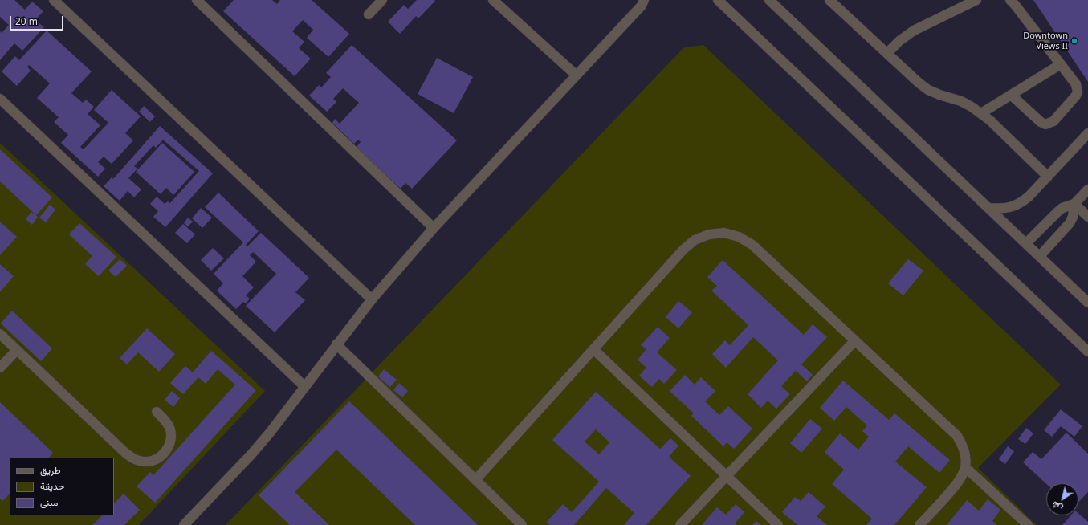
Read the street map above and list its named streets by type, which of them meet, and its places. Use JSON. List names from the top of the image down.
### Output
{
  "places": ["Downtown Views II"],
  "legend": ["طريق", "حديقة", "مبنى"],
  "scale_bar": "20 m",
  "north": "bottom left"
}
